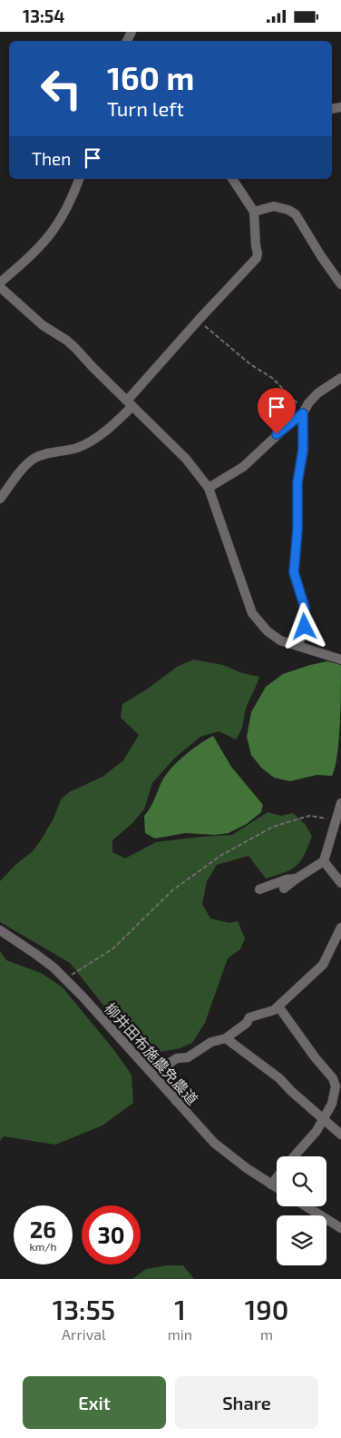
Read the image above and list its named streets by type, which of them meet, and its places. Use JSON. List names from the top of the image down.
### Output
{
  "streets": {
    "street": ["柳井田布施農免農道"]
  },
  "page": {
    "status": "13:54",
    "turn": ["160 m", "Turn left"],
    "then": "Then",
    "speed": "26 km/h",
    "limit": "30",
    "eta": [
      "13:55",
      "Arrival",
      "1",
      "min",
      "190",
      "m"
    ],
    "buttons": ["Exit", "Share"]
  }
}
